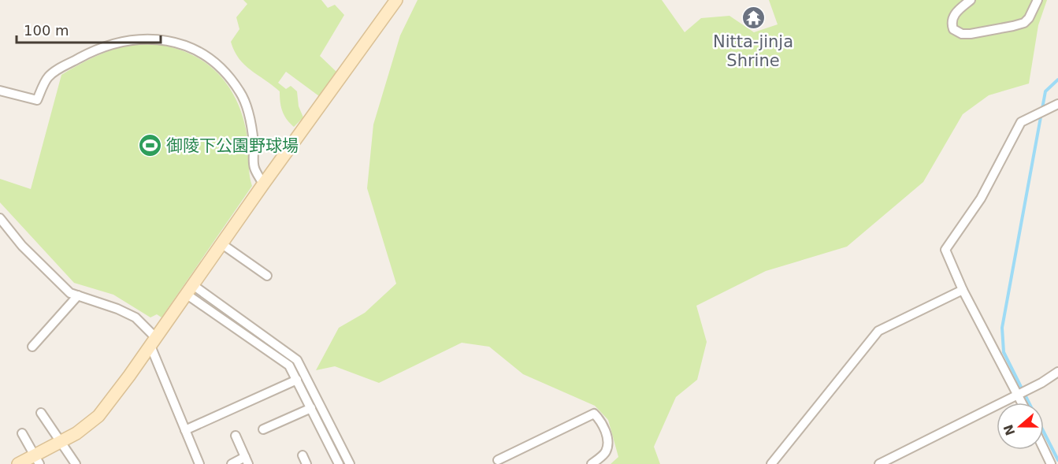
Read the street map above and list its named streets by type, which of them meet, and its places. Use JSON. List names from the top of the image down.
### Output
{
  "places": {
    "temple": ["Nitta-jinja Shrine"],
    "sports": ["御陵下公園野球場"]
  },
  "scale_bar": "100 m",
  "north": "left"
}
